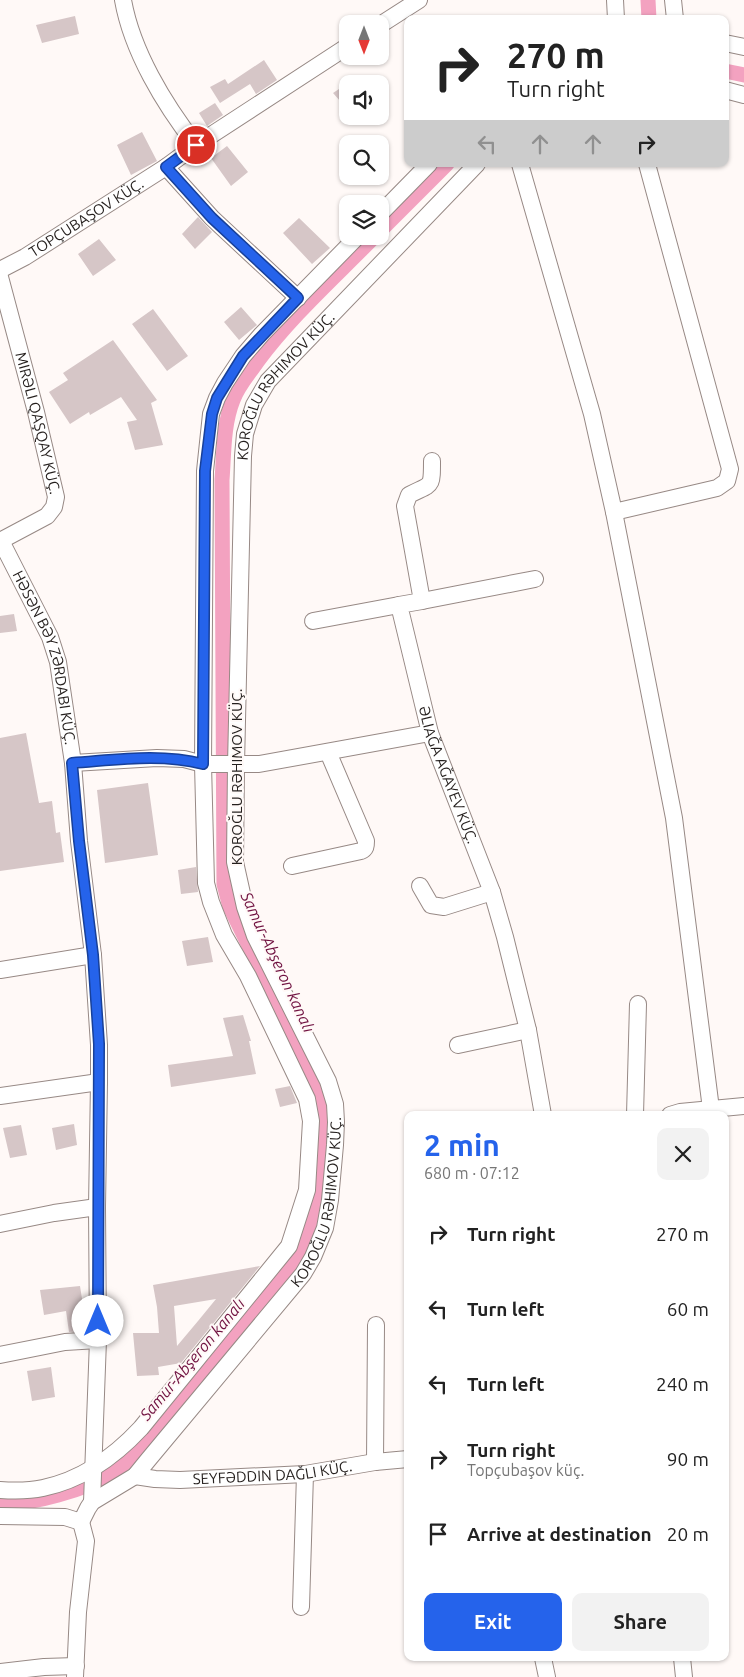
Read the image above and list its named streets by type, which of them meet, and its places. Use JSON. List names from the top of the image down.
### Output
{
  "streets": {
    "street": [
      "TOPÇUBAŞOV KÜÇ.",
      "KOROĞLU RƏHIMOV KÜÇ.",
      "MIRƏLI QAŞQAY KÜÇ.",
      "HƏSƏN BƏY ZƏRDABI KÜÇ.",
      "ƏLIAĞA AĞAYEV KÜÇ."
    ]
  },
  "crossings": [
    ["KOROĞLU RƏHIMOV KÜÇ.", "HƏSƏN BƏY ZƏRDABI KÜÇ."],
    ["MIRƏLI QAŞQAY KÜÇ.", "HƏSƏN BƏY ZƏRDABI KÜÇ."]
  ],
  "water": ["Samur-Abşeron kanalı"],
  "north": "bottom",
  "page": {
    "turn": ["270 m", "Turn right"],
    "heading": ["2 min", "680 m · 07:12"],
    "list": [
      {
        "name": "Turn right",
        "value": "270 m"
      },
      {
        "name": "Turn left",
        "value": "60 m"
      },
      {
        "name": "Turn left",
        "value": "240 m"
      },
      {
        "name": "Turn right",
        "note": "Topçubaşov küç.",
        "value": "90 m"
      },
      {
        "name": "Arrive at destination",
        "value": "20 m"
      }
    ],
    "buttons": ["Exit", "Share"]
  }
}
